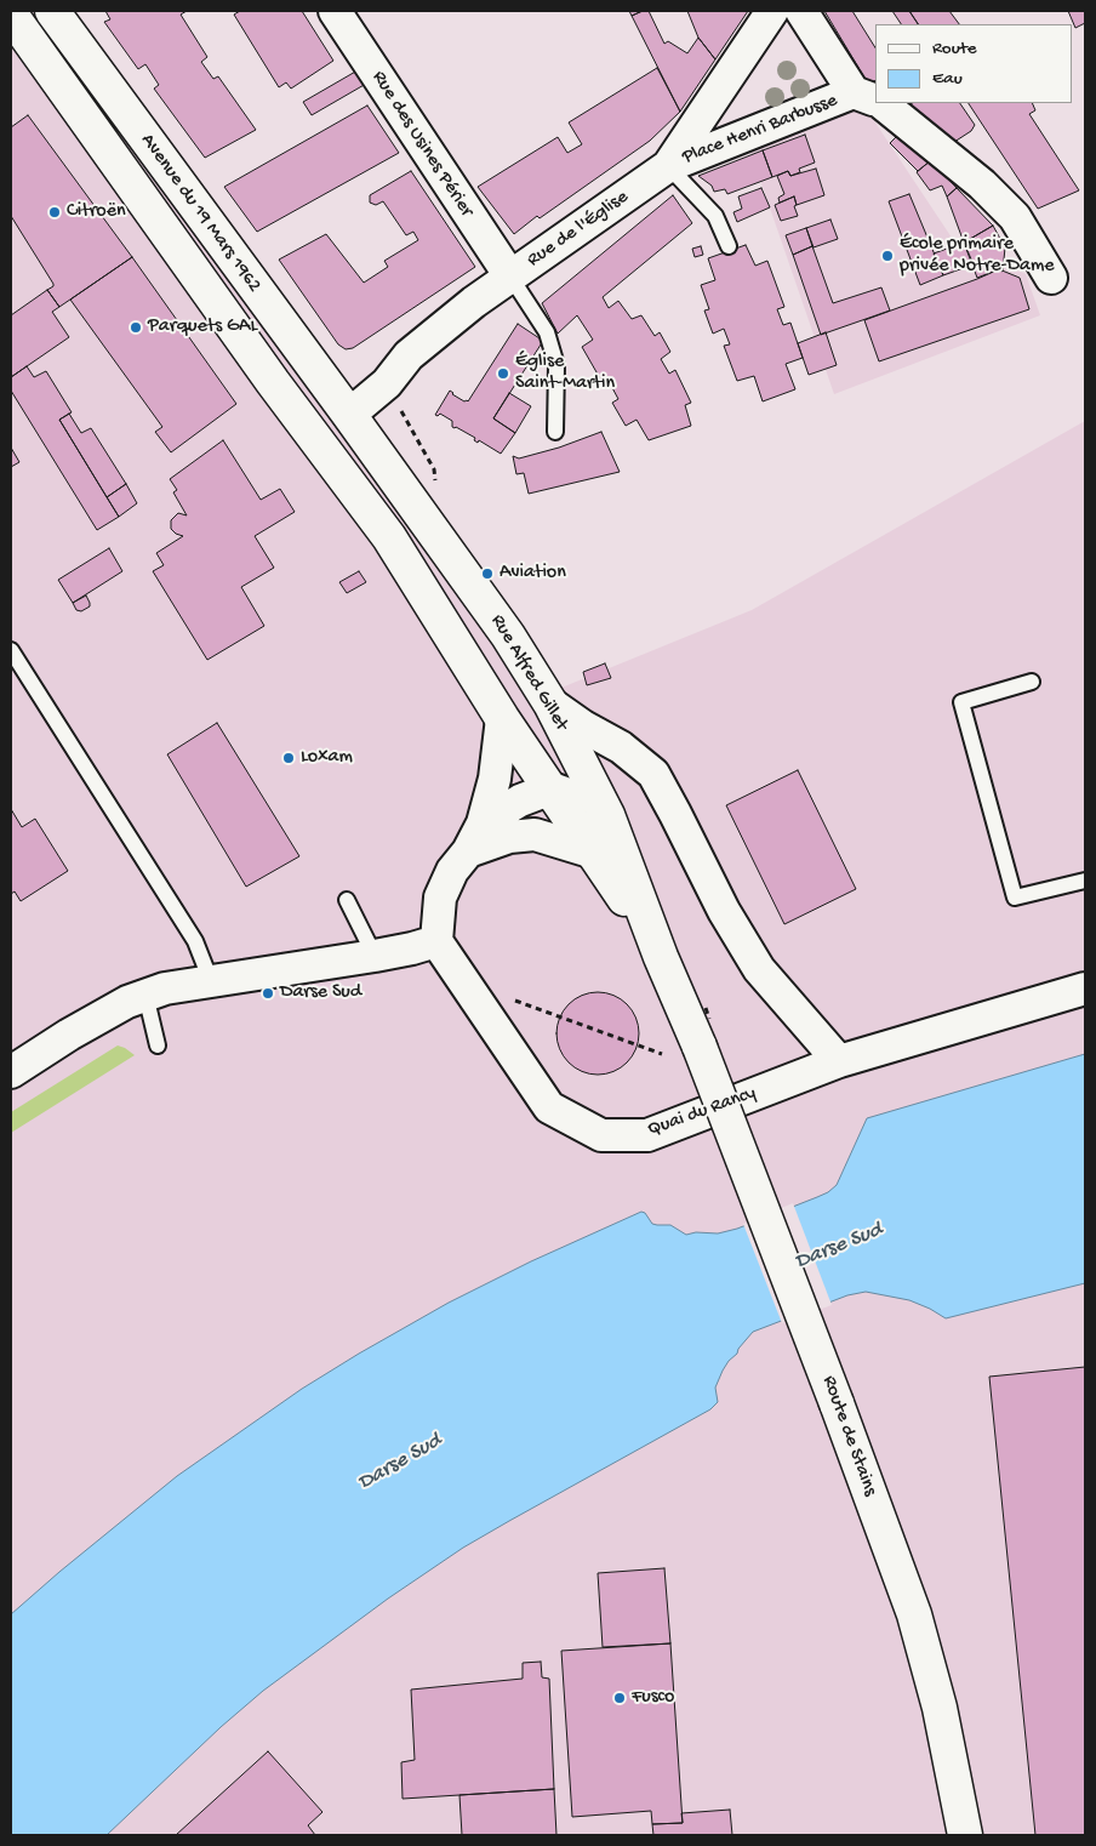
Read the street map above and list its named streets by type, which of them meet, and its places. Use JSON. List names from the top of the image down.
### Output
{
  "streets": {
    "main road": ["Avenue du 19 Mars 1962", "Rue Alfred Gillet", "Route de Stains"],
    "street": [
      "Place Henri Barbusse",
      "Rue des Usines Périer",
      "Rue de l'Église",
      "Quai du Rancy"
    ]
  },
  "crossings": [
    ["Place Henri Barbusse", "Rue de l'Église"],
    ["Rue des Usines Périer", "Rue de l'Église"],
    ["Avenue du 19 Mars 1962", "Rue de l'Église"],
    ["Avenue du 19 Mars 1962", "Rue Alfred Gillet"],
    ["Rue de l'Église", "Rue Alfred Gillet"],
    ["Rue Alfred Gillet", "Route de Stains"]
  ],
  "water": ["Darse Sud"],
  "places": [
    "Citroën",
    "École primaire privée Notre-Dame",
    "Parquets GAL",
    "Église Saint-Martin",
    "Aviation",
    "Loxam",
    "Darse Sud",
    "Fusco"
  ],
  "legend": ["Route", "Eau"]
}
